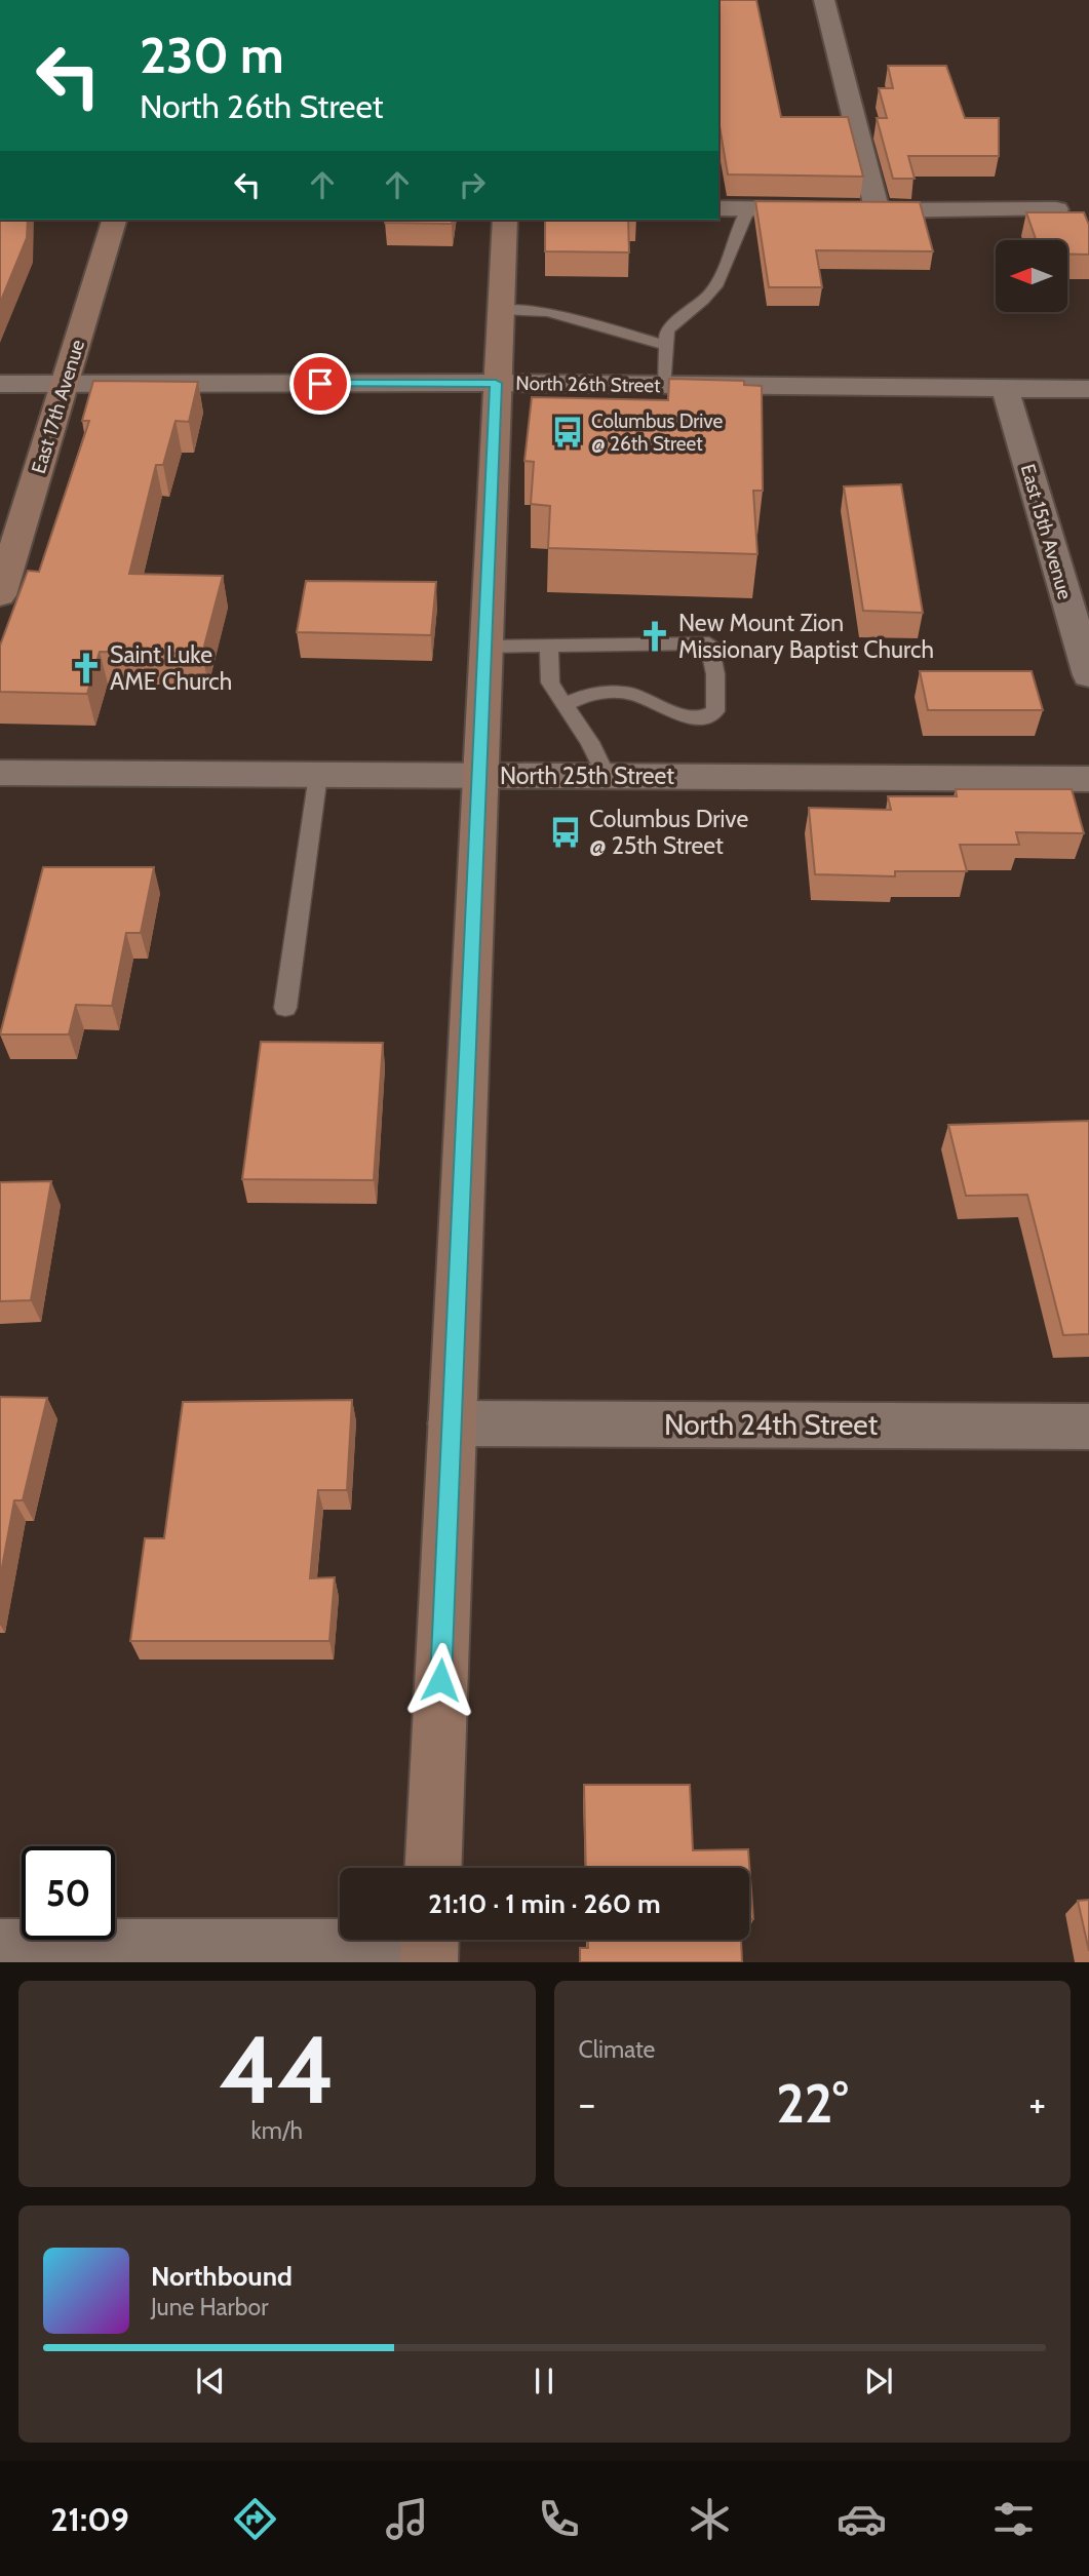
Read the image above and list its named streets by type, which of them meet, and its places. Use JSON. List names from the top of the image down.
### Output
{
  "streets": {
    "main road": ["East 17th Avenue"],
    "street": [
      "North 26th Street",
      "East 15th Avenue",
      "North 25th Street",
      "North 24th Street"
    ]
  },
  "crossings": [
    ["North 26th Street", "East 17th Avenue"],
    ["North 26th Street", "East 15th Avenue"]
  ],
  "places": {
    "bus stop": ["Columbus Drive @ 26th Street", "Columbus Drive @ 25th Street"],
    "church": ["New Mount Zion Missionary Baptist Church", "Saint Luke AME Church"]
  },
  "north": "left",
  "page": {
    "turn": ["230 m", "North 26th Street"],
    "limit": "50",
    "trip": "21:10 · 1 min · 260 m",
    "tile": [
      ["44", "km/h"],
      "Climate"
    ],
    "heat": ["−", "22°", "+"],
    "song": ["Northbound", "June Harbor"],
    "tabs": "21:09"
  }
}
